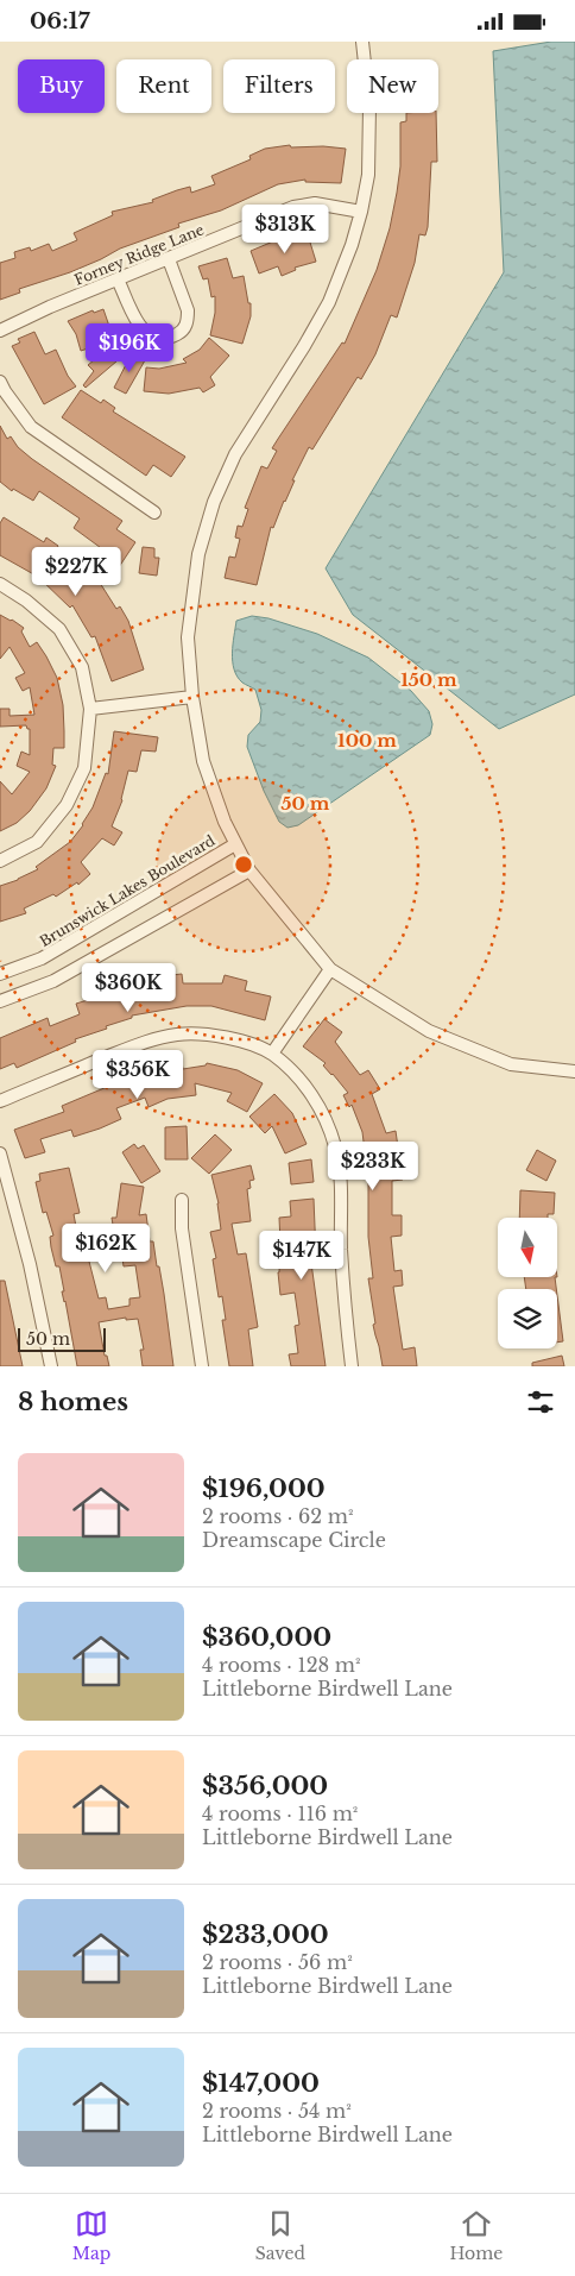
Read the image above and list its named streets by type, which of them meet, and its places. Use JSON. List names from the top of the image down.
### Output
{
  "streets": {
    "street": ["Forney Ridge Lane", "Brunswick Lakes Boulevard"]
  },
  "scale_bar": "50 m",
  "north": "bottom",
  "page": {
    "status": "06:17",
    "chip": [
      "Buy",
      "Rent",
      "Filters",
      "New"
    ],
    "price": [
      "$313K",
      "$196K",
      "$227K",
      "$360K",
      "$356K",
      "$233K",
      "$162K",
      "$147K"
    ],
    "scale": "50 m",
    "heading": "8 homes",
    "list": [
      {
        "name": "$196,000",
        "note": "2 rooms · 62 m² · Dreamscape Circle"
      },
      {
        "name": "$360,000",
        "note": "4 rooms · 128 m² · Littleborne Birdwell Lane"
      },
      {
        "name": "$356,000",
        "note": "4 rooms · 116 m² · Littleborne Birdwell Lane"
      },
      {
        "name": "$233,000",
        "note": "2 rooms · 56 m² · Littleborne Birdwell Lane"
      },
      {
        "name": "$147,000",
        "note": "2 rooms · 54 m² · Littleborne Birdwell Lane"
      }
    ],
    "tabs": ["Map", "Saved", "Home"]
  },
  "rings": ["150 m", "100 m", "50 m"]
}
